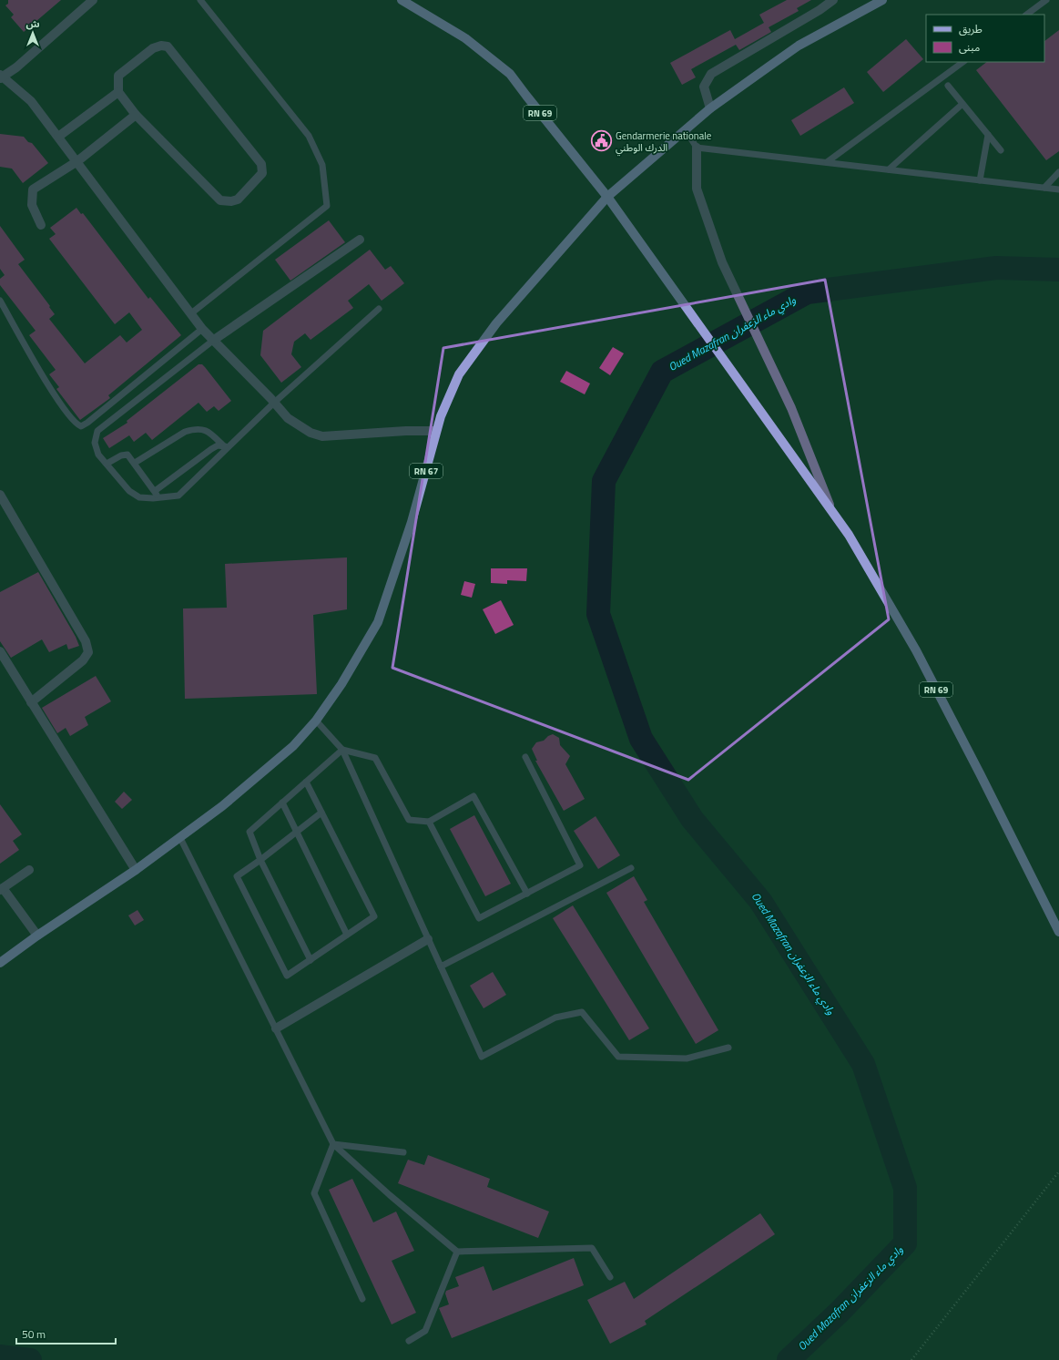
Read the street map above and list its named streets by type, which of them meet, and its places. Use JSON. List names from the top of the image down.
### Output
{
  "streets": {
    "main road": ["RN 69", "RN 67"]
  },
  "crossings": [
    ["RN 69", "RN 67"]
  ],
  "water": ["Oued Mazafran وادي ماء الزعفران"],
  "places": {
    "public building": ["Gendarmerie nationale الدرك الوطني"]
  },
  "legend": ["طريق", "مبنى"],
  "scale_bar": "50 m",
  "north": "top"
}
